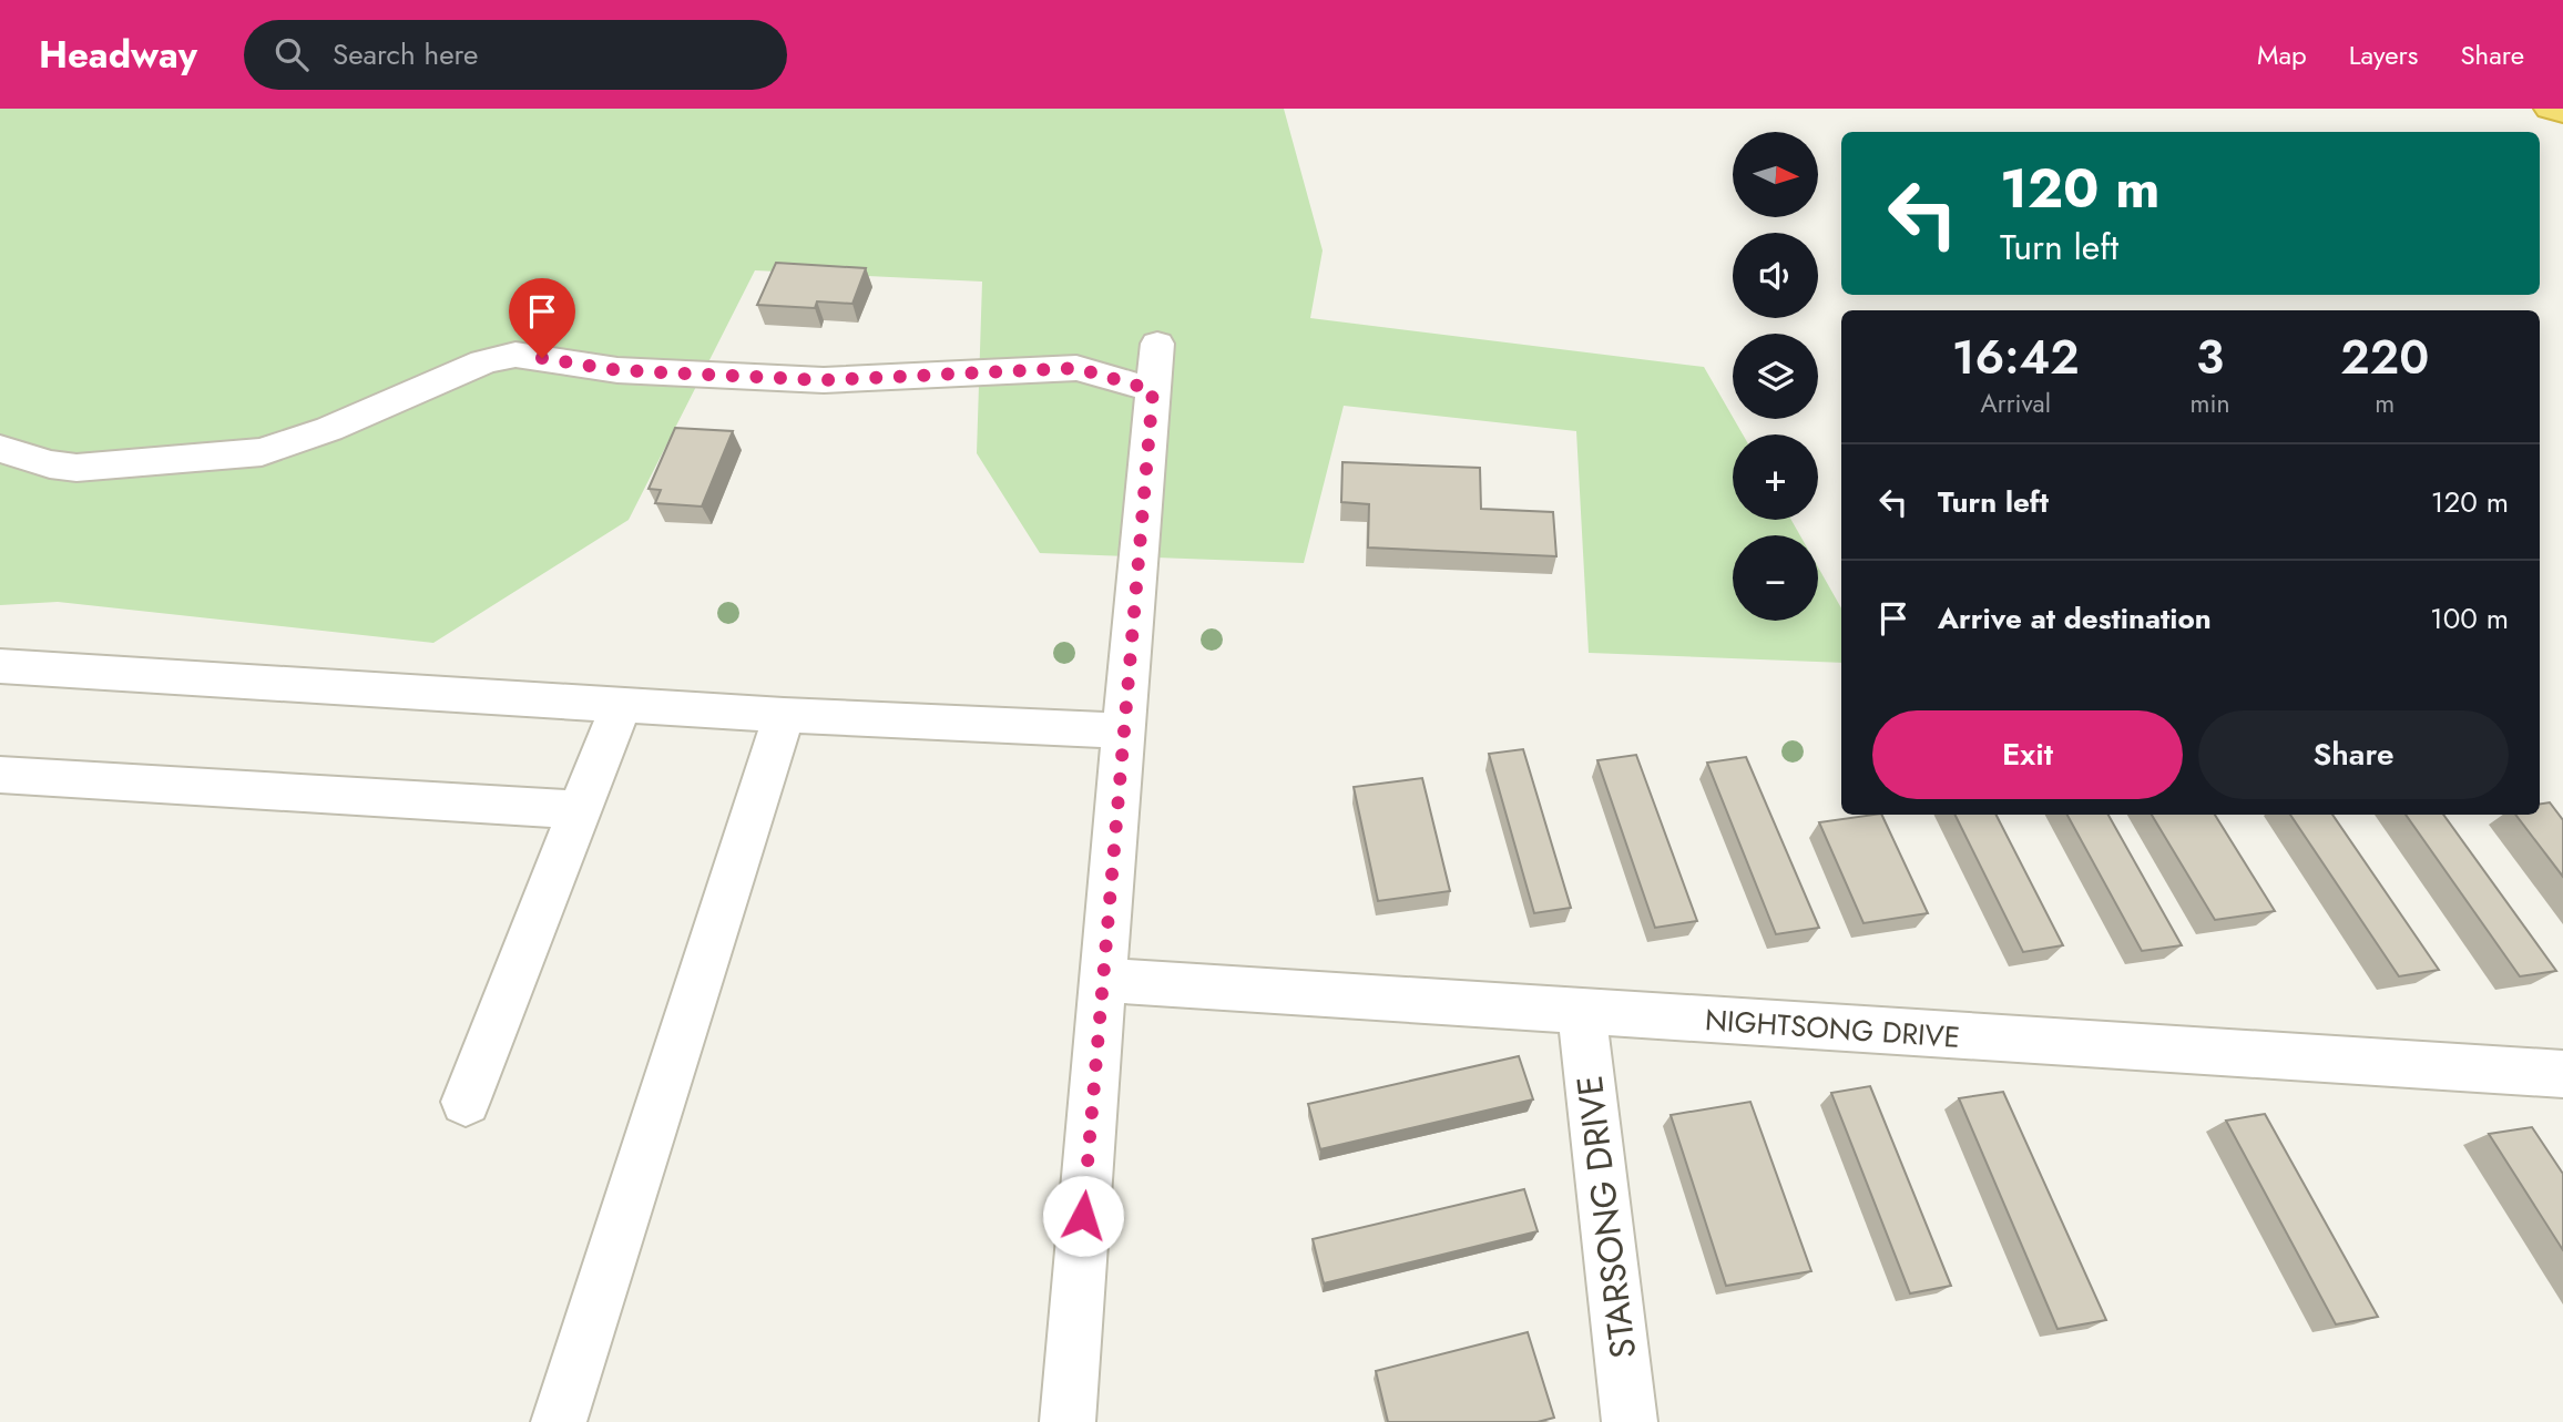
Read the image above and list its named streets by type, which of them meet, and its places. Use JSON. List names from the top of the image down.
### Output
{
  "streets": {
    "street": ["NIGHTSONG DRIVE", "STARSONG DRIVE"]
  },
  "crossings": [
    ["NIGHTSONG DRIVE", "STARSONG DRIVE"]
  ],
  "north": "right",
  "page": {
    "header": "Headway",
    "search": "Search here",
    "nav": ["Map", "Layers", "Share"],
    "map_buttons": ["+", "−"],
    "turn": ["120 m", "Turn left"],
    "eta": [
      "16:42",
      "Arrival",
      "3",
      "min",
      "220",
      "m"
    ],
    "list": [
      {
        "name": "Turn left",
        "value": "120 m"
      },
      {
        "name": "Arrive at destination",
        "value": "100 m"
      }
    ],
    "buttons": ["Exit", "Share"]
  }
}
